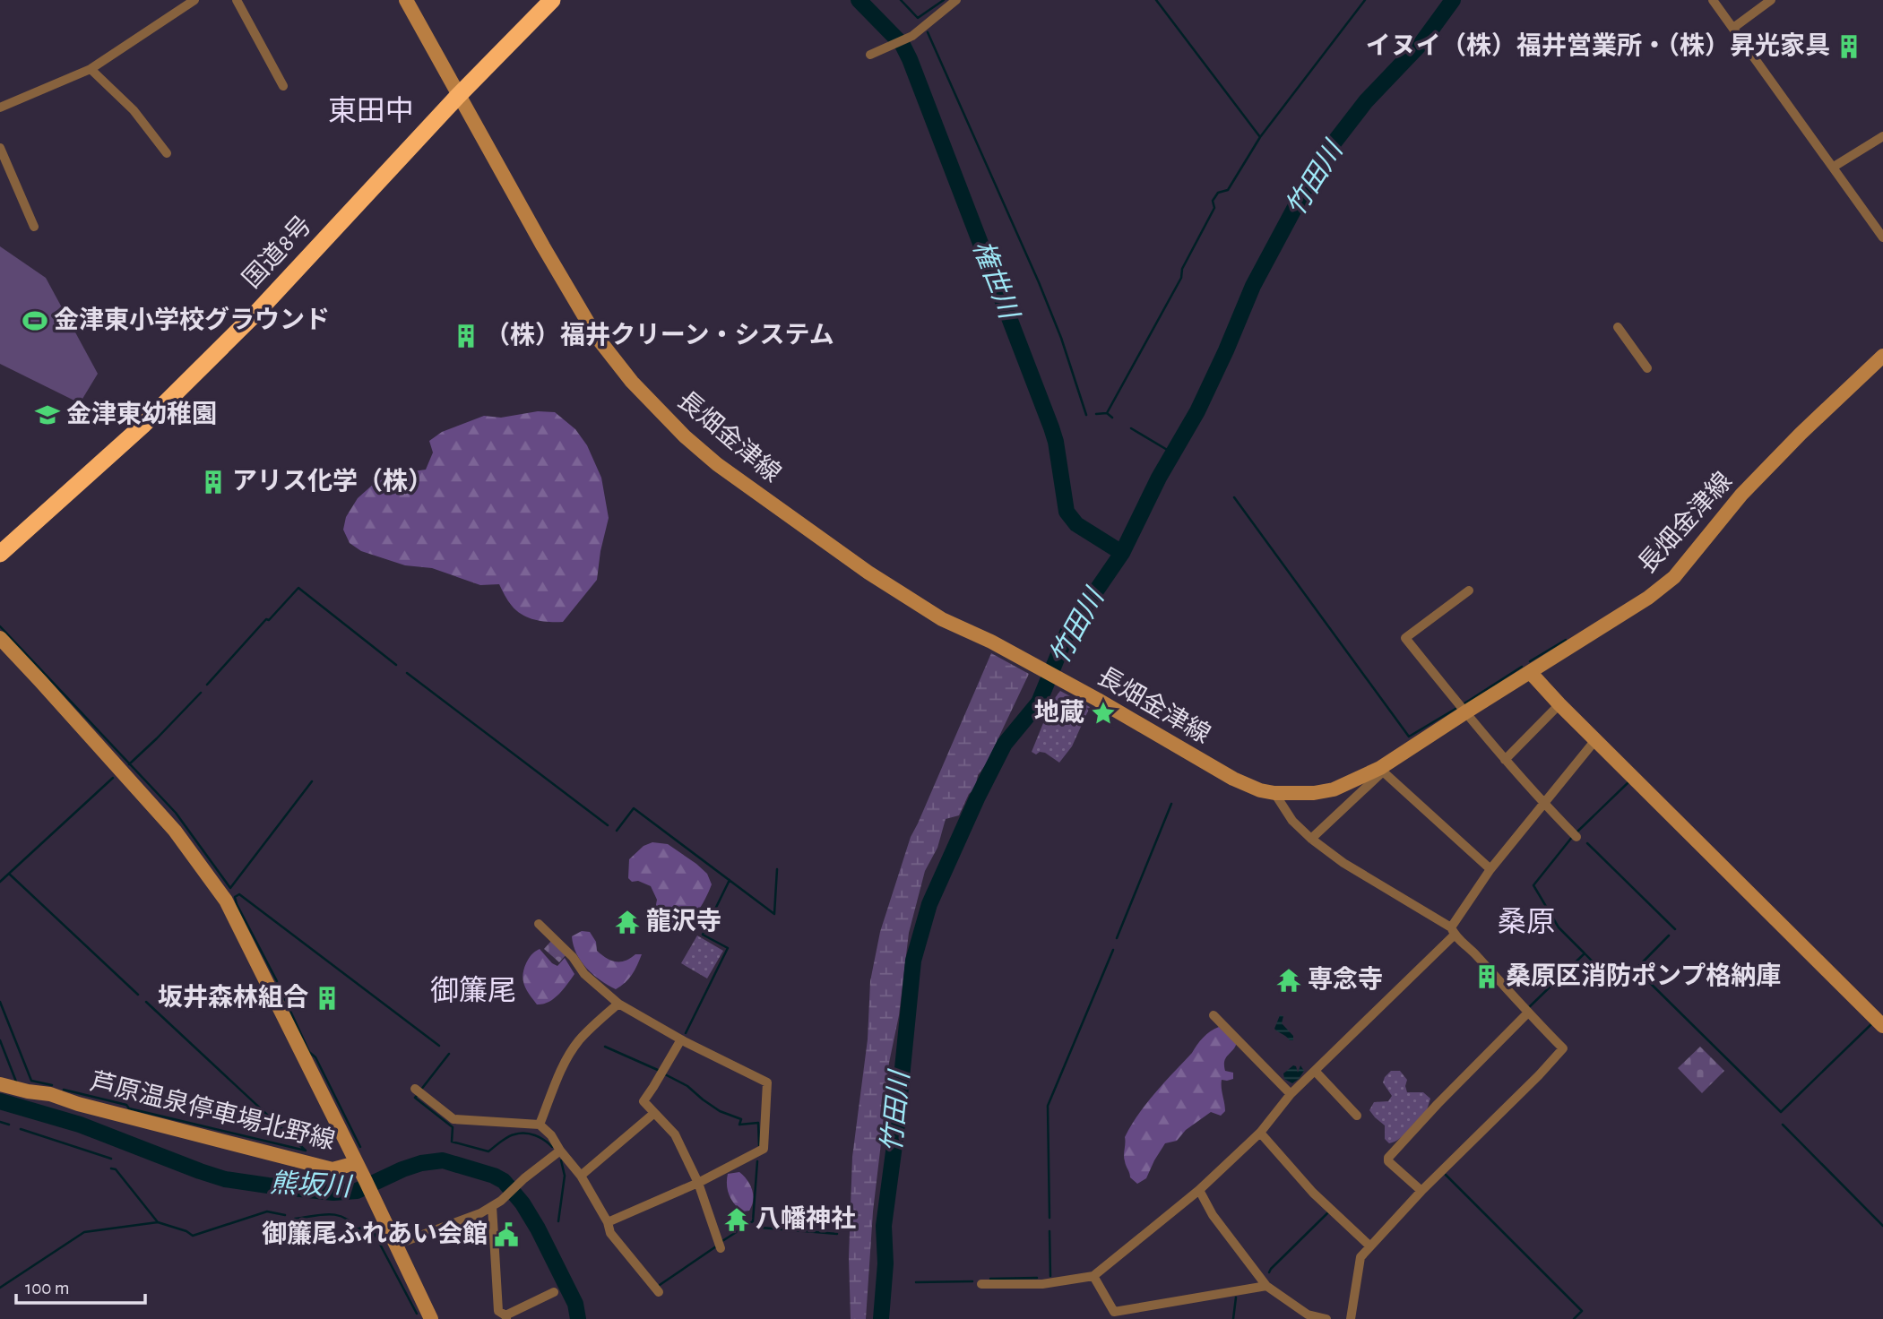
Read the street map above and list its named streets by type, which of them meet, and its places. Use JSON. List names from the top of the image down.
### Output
{
  "streets": {
    "highway": ["国道8号"],
    "main road": ["長畑金津線", "芦原温泉停車場北野線"]
  },
  "crossings": [
    ["国道8号", "長畑金津線"]
  ],
  "districts": ["東田中", "桑原", "御簾尾"],
  "water": ["竹田川", "権世川", "熊坂川"],
  "places": {
    "building": [
      "イヌイ（株）福井営業所・（株）昇光家具",
      "（株）福井クリーン・システム",
      "アリス化学（株）",
      "桑原区消防ポンプ格納庫",
      "坂井森林組合"
    ],
    "sports": ["金津東小学校グラウンド"],
    "school or university": ["金津東幼稚園"],
    "place": ["地蔵"],
    "temple": ["龍沢寺", "専念寺", "八幡神社"],
    "public building": ["御簾尾ふれあい会館"]
  },
  "scale_bar": "100 m"
}
